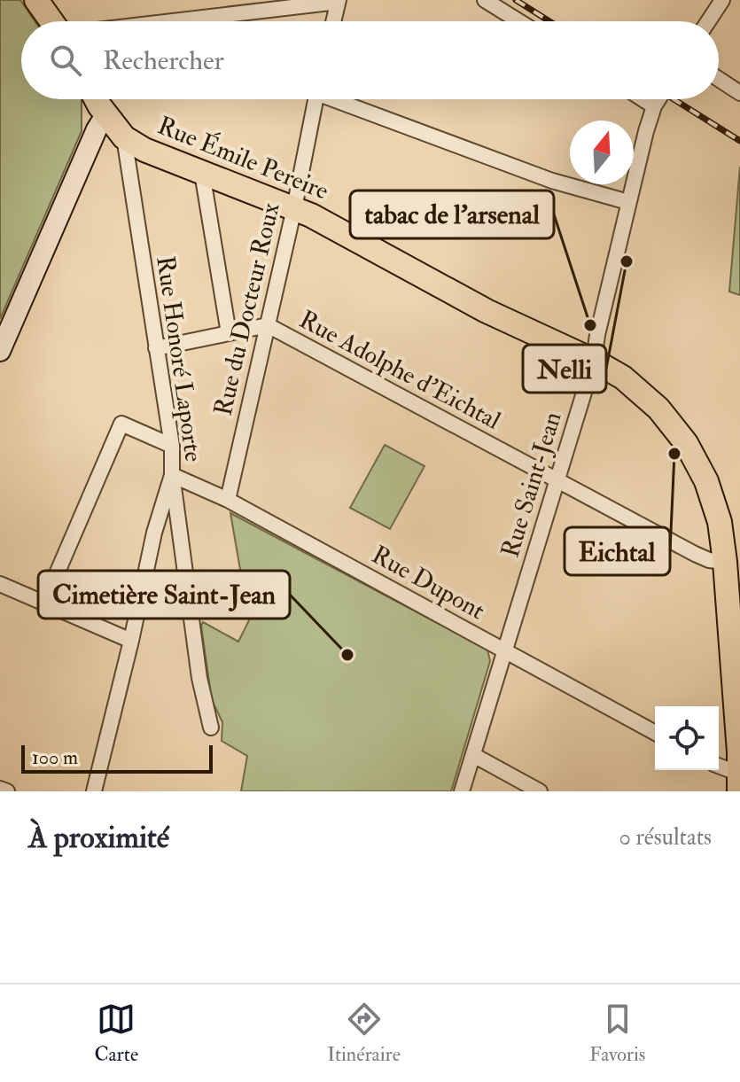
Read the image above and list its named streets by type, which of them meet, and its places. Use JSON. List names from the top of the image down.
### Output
{
  "streets": {
    "main road": ["Rue Émile Pereire"],
    "street": [
      "Rue du Docteur Roux",
      "Rue Honoré Laporte",
      "Rue Adolphe d'Eichtal",
      "Rue Saint-Jean",
      "Rue Dupont"
    ]
  },
  "crossings": [
    ["Rue Émile Pereire", "Rue du Docteur Roux"],
    ["Rue Émile Pereire", "Rue Honoré Laporte"],
    ["Rue Émile Pereire", "Rue Adolphe d'Eichtal"],
    ["Rue Émile Pereire", "Rue Saint-Jean"],
    ["Rue du Docteur Roux", "Rue Adolphe d'Eichtal"],
    ["Rue du Docteur Roux", "Rue Dupont"],
    ["Rue Honoré Laporte", "Rue Adolphe d'Eichtal"],
    ["Rue Honoré Laporte", "Rue Dupont"],
    ["Rue Adolphe d'Eichtal", "Rue Saint-Jean"],
    ["Rue Saint-Jean", "Rue Dupont"]
  ],
  "places": [
    "Nelli",
    "tabac de l'arsenal",
    "Eichtal",
    "Cimetière Saint-Jean"
  ],
  "scale_bar": "100 m",
  "north": "top",
  "page": {
    "search": "Rechercher",
    "scale": "100 m",
    "heading": ["À proximité", "0 résultats"],
    "nav": ["Carte", "Itinéraire", "Favoris"]
  }
}
